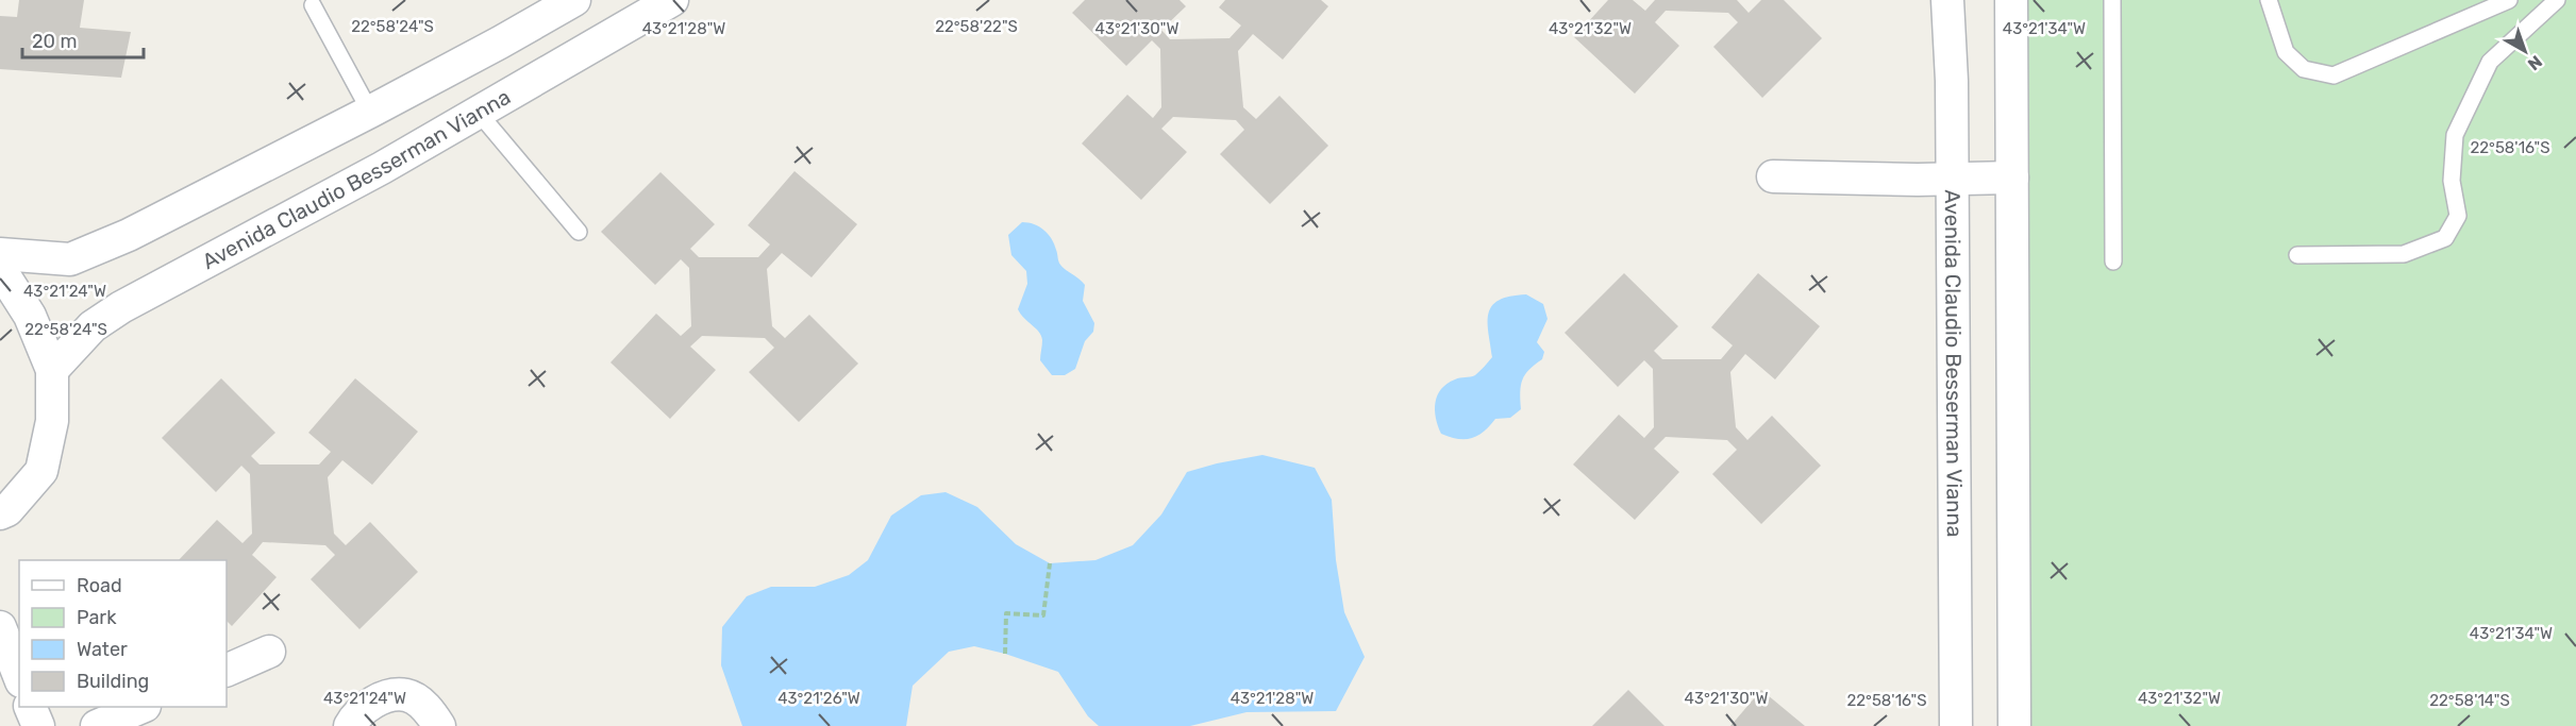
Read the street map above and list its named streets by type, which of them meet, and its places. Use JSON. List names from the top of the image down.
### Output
{
  "streets": {
    "street": ["Avenida Claudio Besserman Vianna"]
  },
  "legend": [
    "Road",
    "Park",
    "Water",
    "Building"
  ],
  "scale_bar": "20 m",
  "north": "bottom right",
  "coordinates": [
    "22°58'24\"S",
    "22°58'22\"S",
    "43°21'28\"W",
    "43°21'30\"W",
    "43°21'32\"W",
    "43°21'34\"W",
    "22°58'16\"S",
    "43°21'24\"W",
    "43°21'26\"W",
    "22°58'14\"S"
  ]
}
